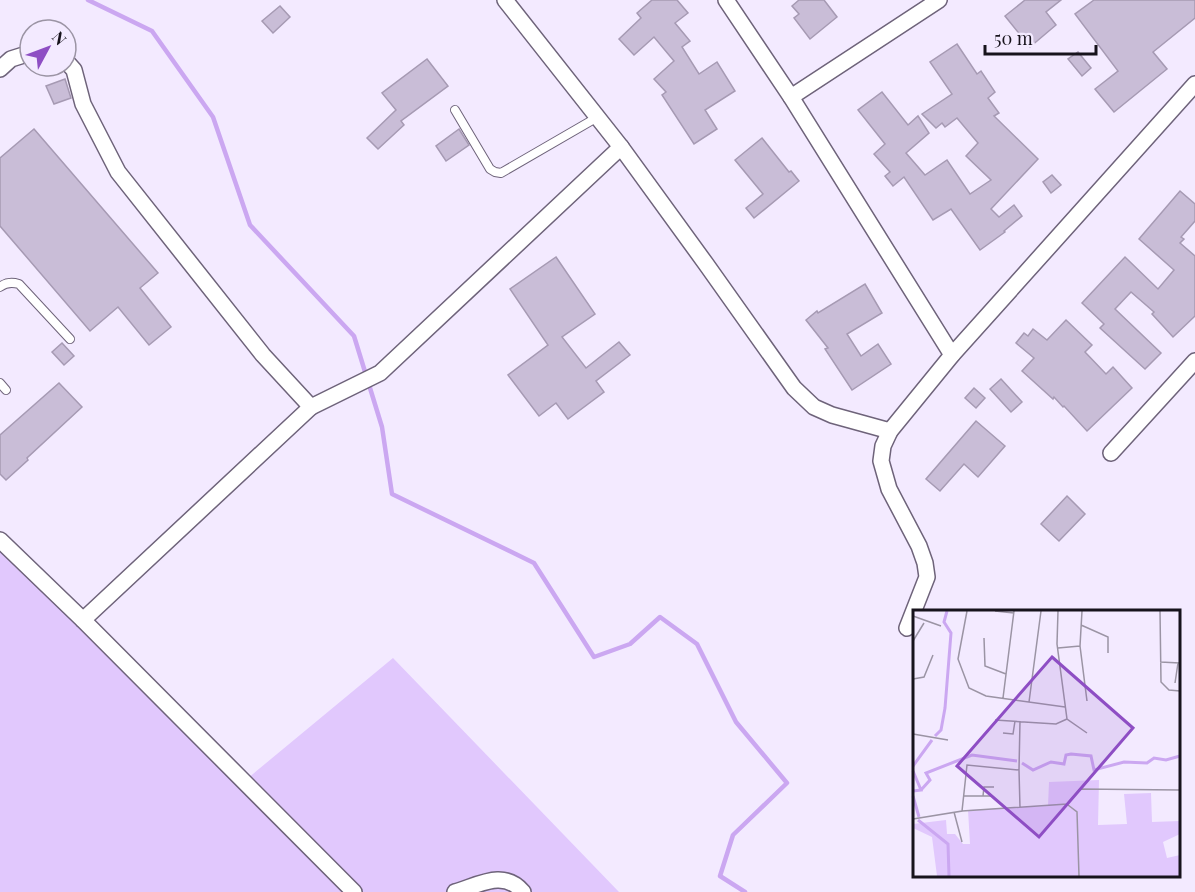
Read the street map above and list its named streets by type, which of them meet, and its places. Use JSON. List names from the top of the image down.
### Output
{
  "scale_bar": "50 m",
  "north": "top right"
}
